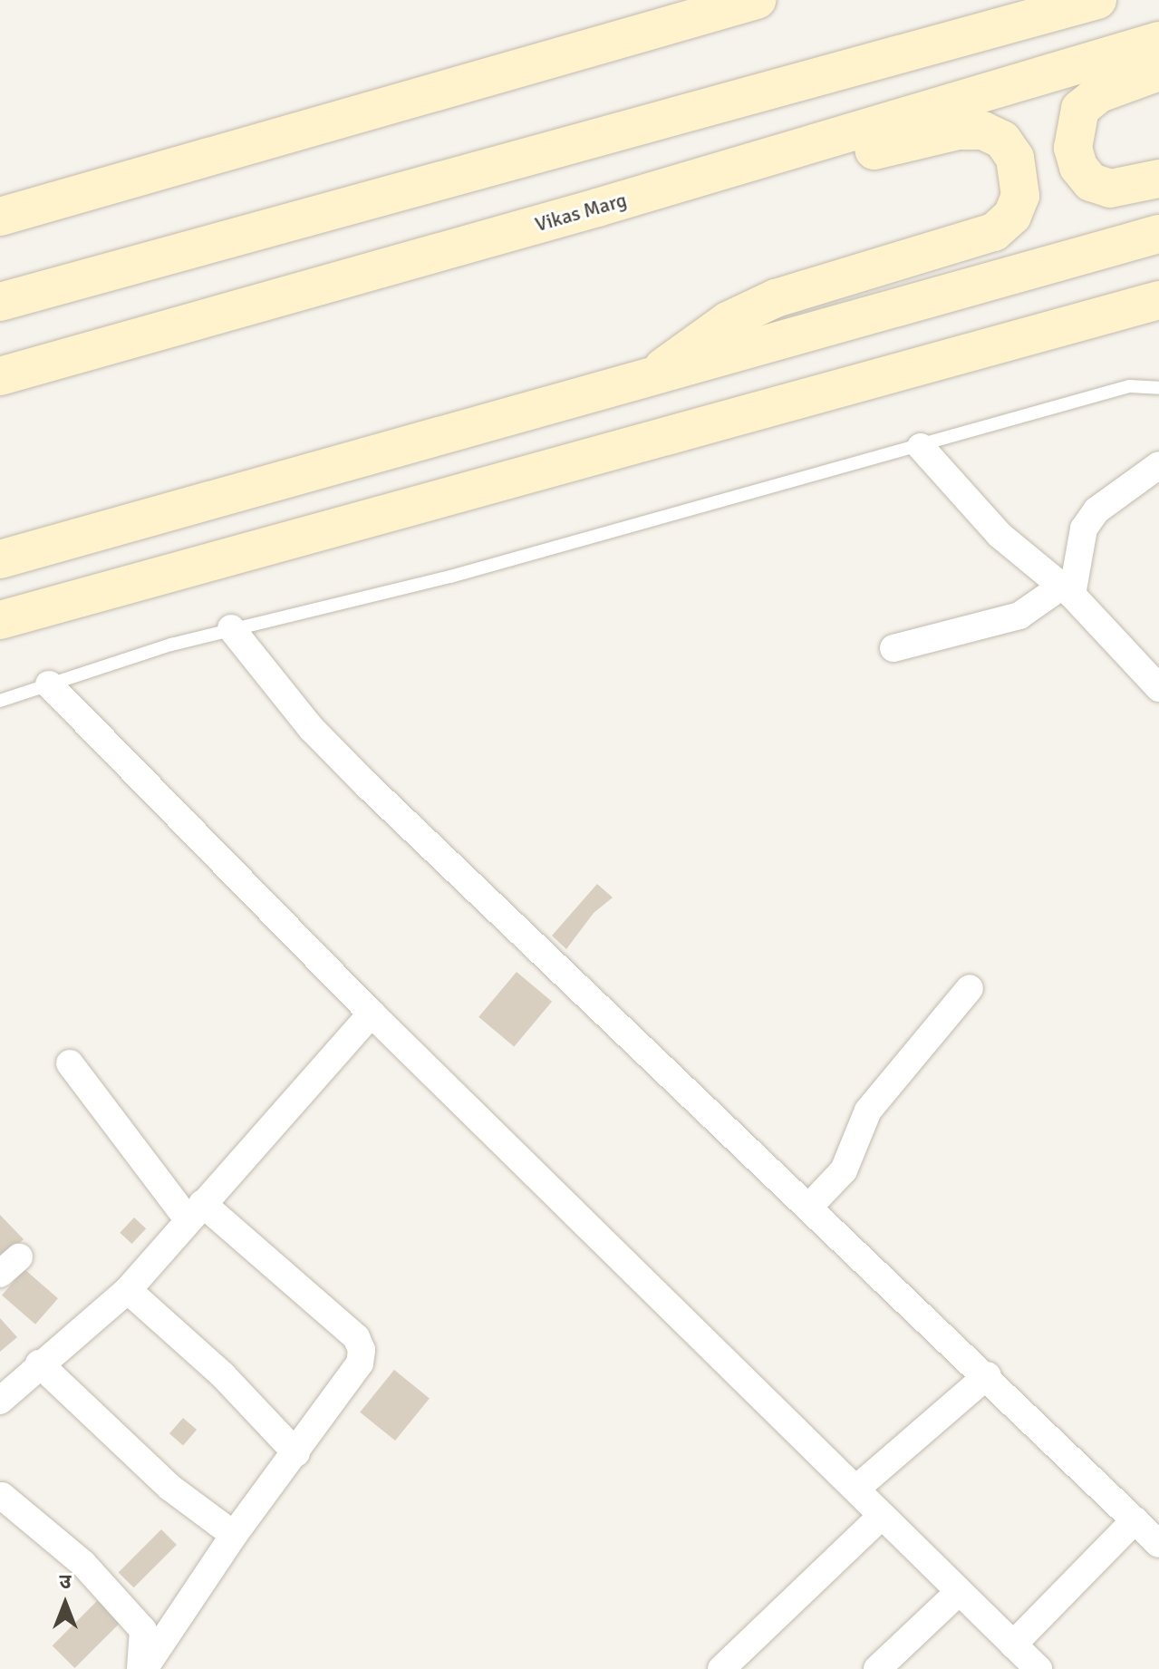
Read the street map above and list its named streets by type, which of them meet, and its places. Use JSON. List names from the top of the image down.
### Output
{
  "streets": {
    "main road": ["Vikas Marg"]
  },
  "north": "top"
}
